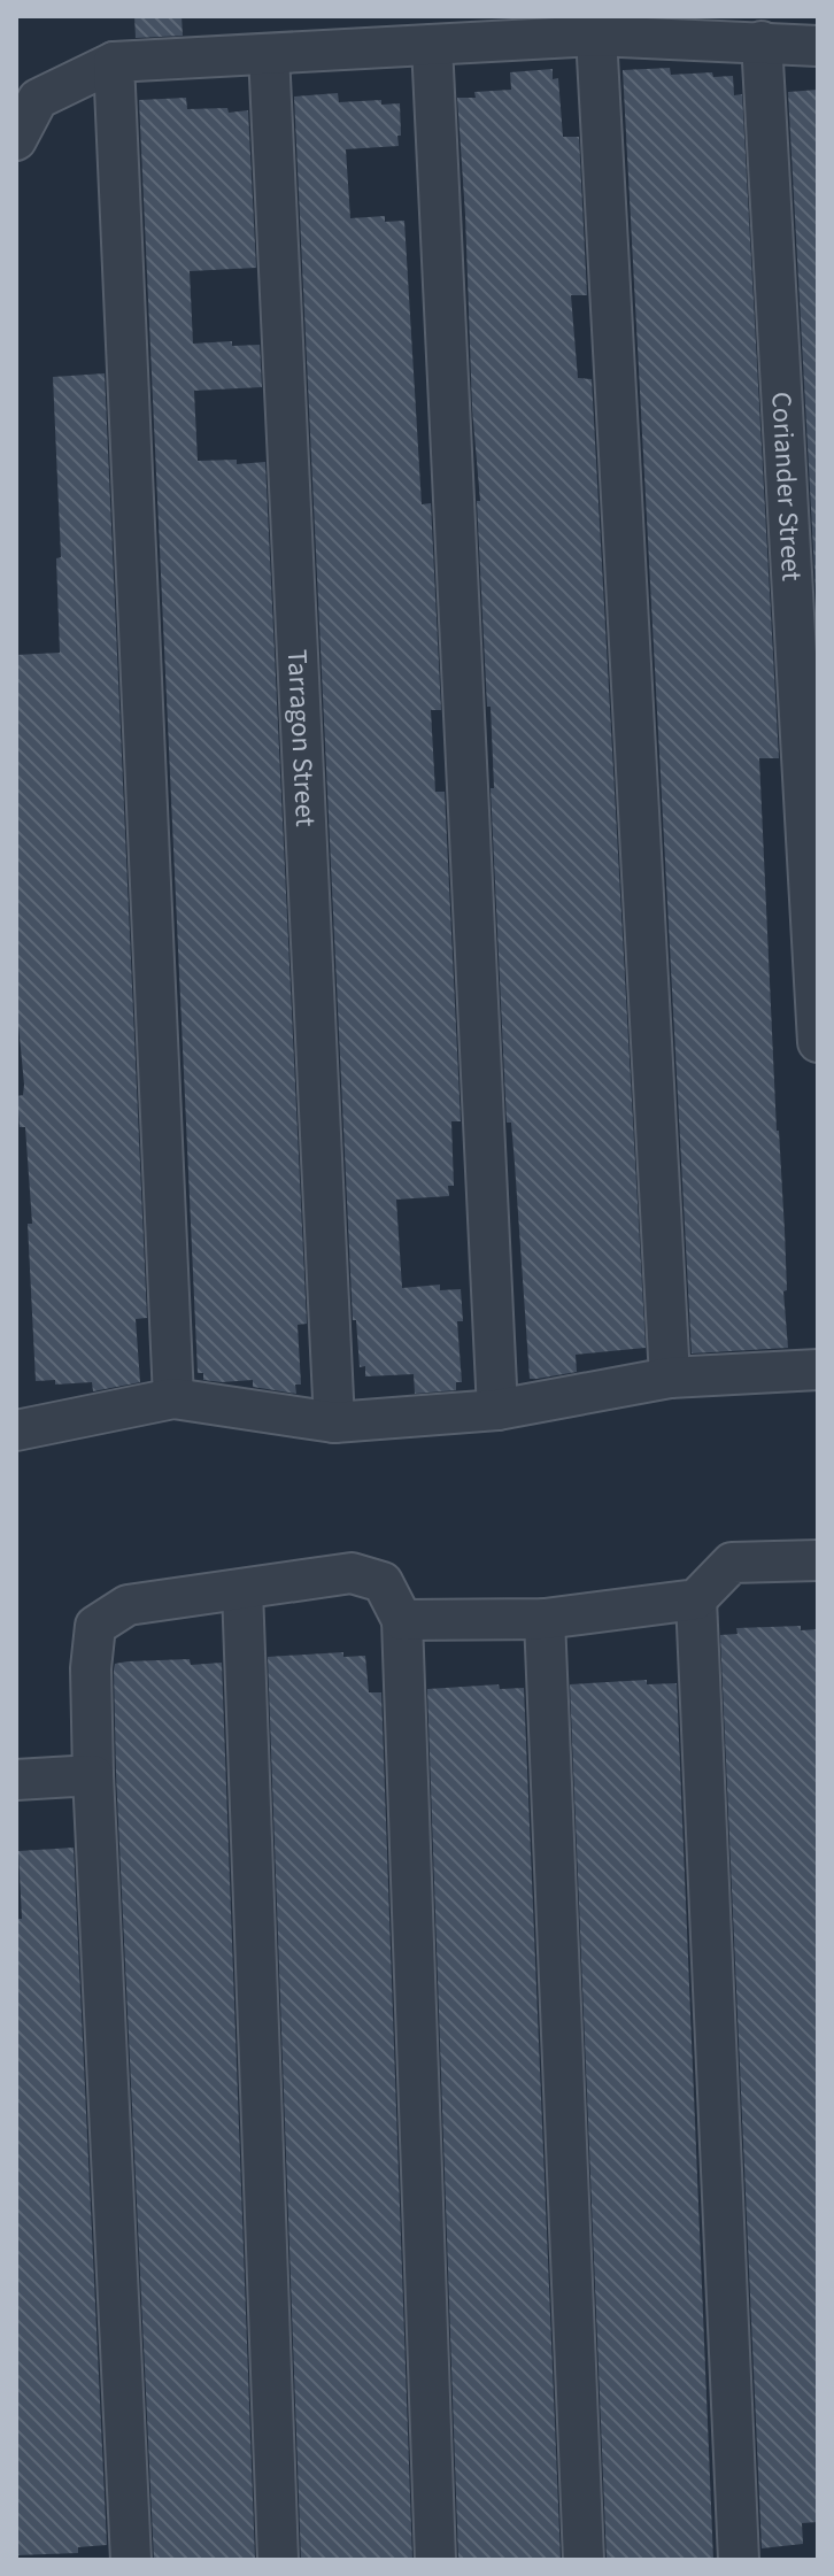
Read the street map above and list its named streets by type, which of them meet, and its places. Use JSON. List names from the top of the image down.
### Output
{
  "streets": {
    "street": ["Coriander Street", "Tarragon Street"]
  }
}
